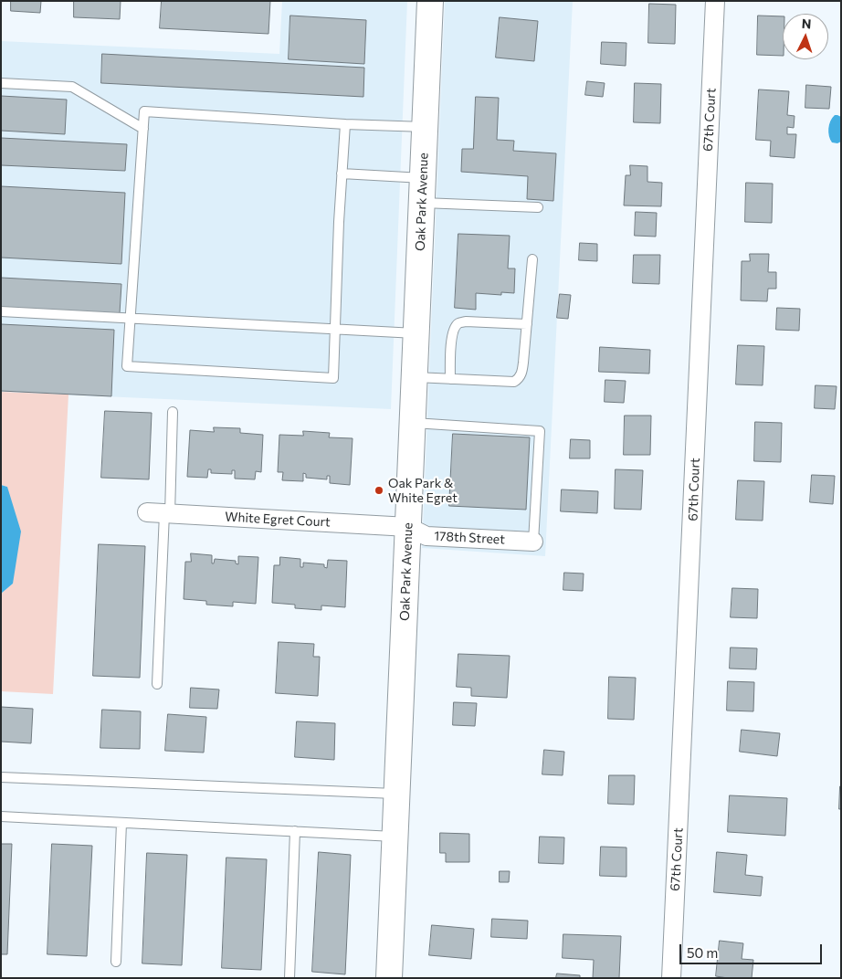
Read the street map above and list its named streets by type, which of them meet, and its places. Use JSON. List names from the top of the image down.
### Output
{
  "streets": {
    "street": [
      "67th Court",
      "Oak Park Avenue",
      "White Egret Court",
      "178th Street"
    ]
  },
  "crossings": [
    ["Oak Park Avenue", "White Egret Court"],
    ["Oak Park Avenue", "178th Street"],
    ["White Egret Court", "178th Street"]
  ],
  "places": ["Oak Park & White Egret"],
  "scale_bar": "50 m",
  "north": "top"
}
